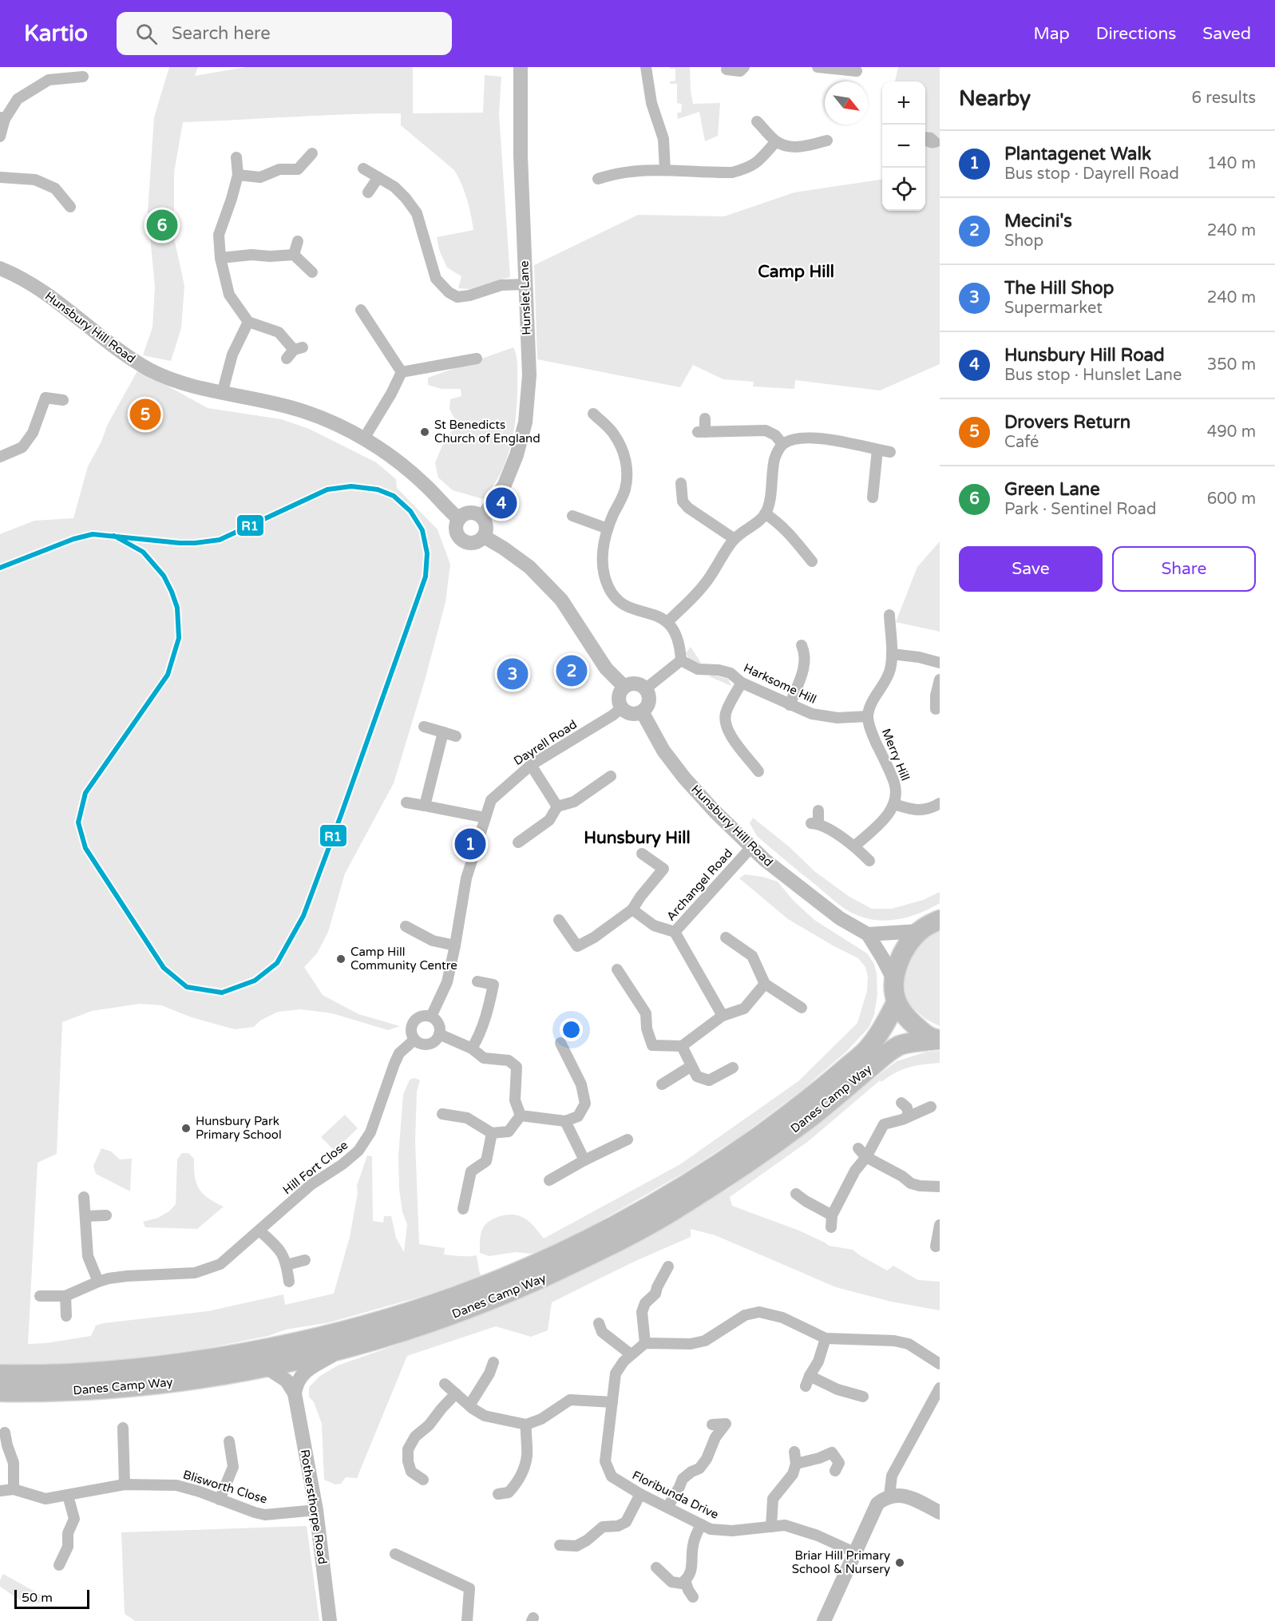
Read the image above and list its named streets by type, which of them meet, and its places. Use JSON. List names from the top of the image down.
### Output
{
  "streets": {
    "highway": ["Danes Camp Way"],
    "street": [
      "Hunslet Lane",
      "Hunsbury Hill Road",
      "Harksome Hill",
      "Dayrell Road",
      "Merry Hill",
      "Archangel Road",
      "Hill Fort Close",
      "Blisworth Close",
      "Floribunda Drive",
      "Rothersthorpe Road"
    ]
  },
  "crossings": [
    ["Hunslet Lane", "Hunsbury Hill Road"],
    ["Hunsbury Hill Road", "Dayrell Road"],
    ["Hunsbury Hill Road", "Archangel Road"],
    ["Hunsbury Hill Road", "Danes Camp Way"],
    ["Harksome Hill", "Merry Hill"],
    ["Dayrell Road", "Hill Fort Close"],
    ["Blisworth Close", "Rothersthorpe Road"]
  ],
  "districts": ["Camp Hill", "Hunsbury Hill"],
  "places": [
    "St Benedicts Church of England",
    "Camp Hill Community Centre",
    "Hunsbury Park Primary School",
    "Briar Hill Primary School & Nursery"
  ],
  "lines": ["transit line R1"],
  "scale_bar": "50 m",
  "north": "bottom right",
  "page": {
    "header": "Kartio",
    "search": "Search here",
    "nav": ["Map", "Directions", "Saved"],
    "heading": ["Nearby", "6 results"],
    "map_buttons": ["+", "−"],
    "list": [
      {
        "mark": "1",
        "name": "Plantagenet Walk",
        "note": "Bus stop · Dayrell Road",
        "value": "140 m"
      },
      {
        "mark": "2",
        "name": "Mecini's",
        "note": "Shop",
        "value": "240 m"
      },
      {
        "mark": "3",
        "name": "The Hill Shop",
        "note": "Supermarket",
        "value": "240 m"
      },
      {
        "mark": "4",
        "name": "Hunsbury Hill Road",
        "note": "Bus stop · Hunslet Lane",
        "value": "350 m"
      },
      {
        "mark": "5",
        "name": "Drovers Return",
        "note": "Café",
        "value": "490 m"
      },
      {
        "mark": "6",
        "name": "Green Lane",
        "note": "Park · Sentinel Road",
        "value": "600 m"
      }
    ],
    "pins": [
      "6",
      "5",
      "4",
      "2",
      "3",
      "1"
    ],
    "buttons": ["Save", "Share"],
    "scale": "50 m"
  }
}
